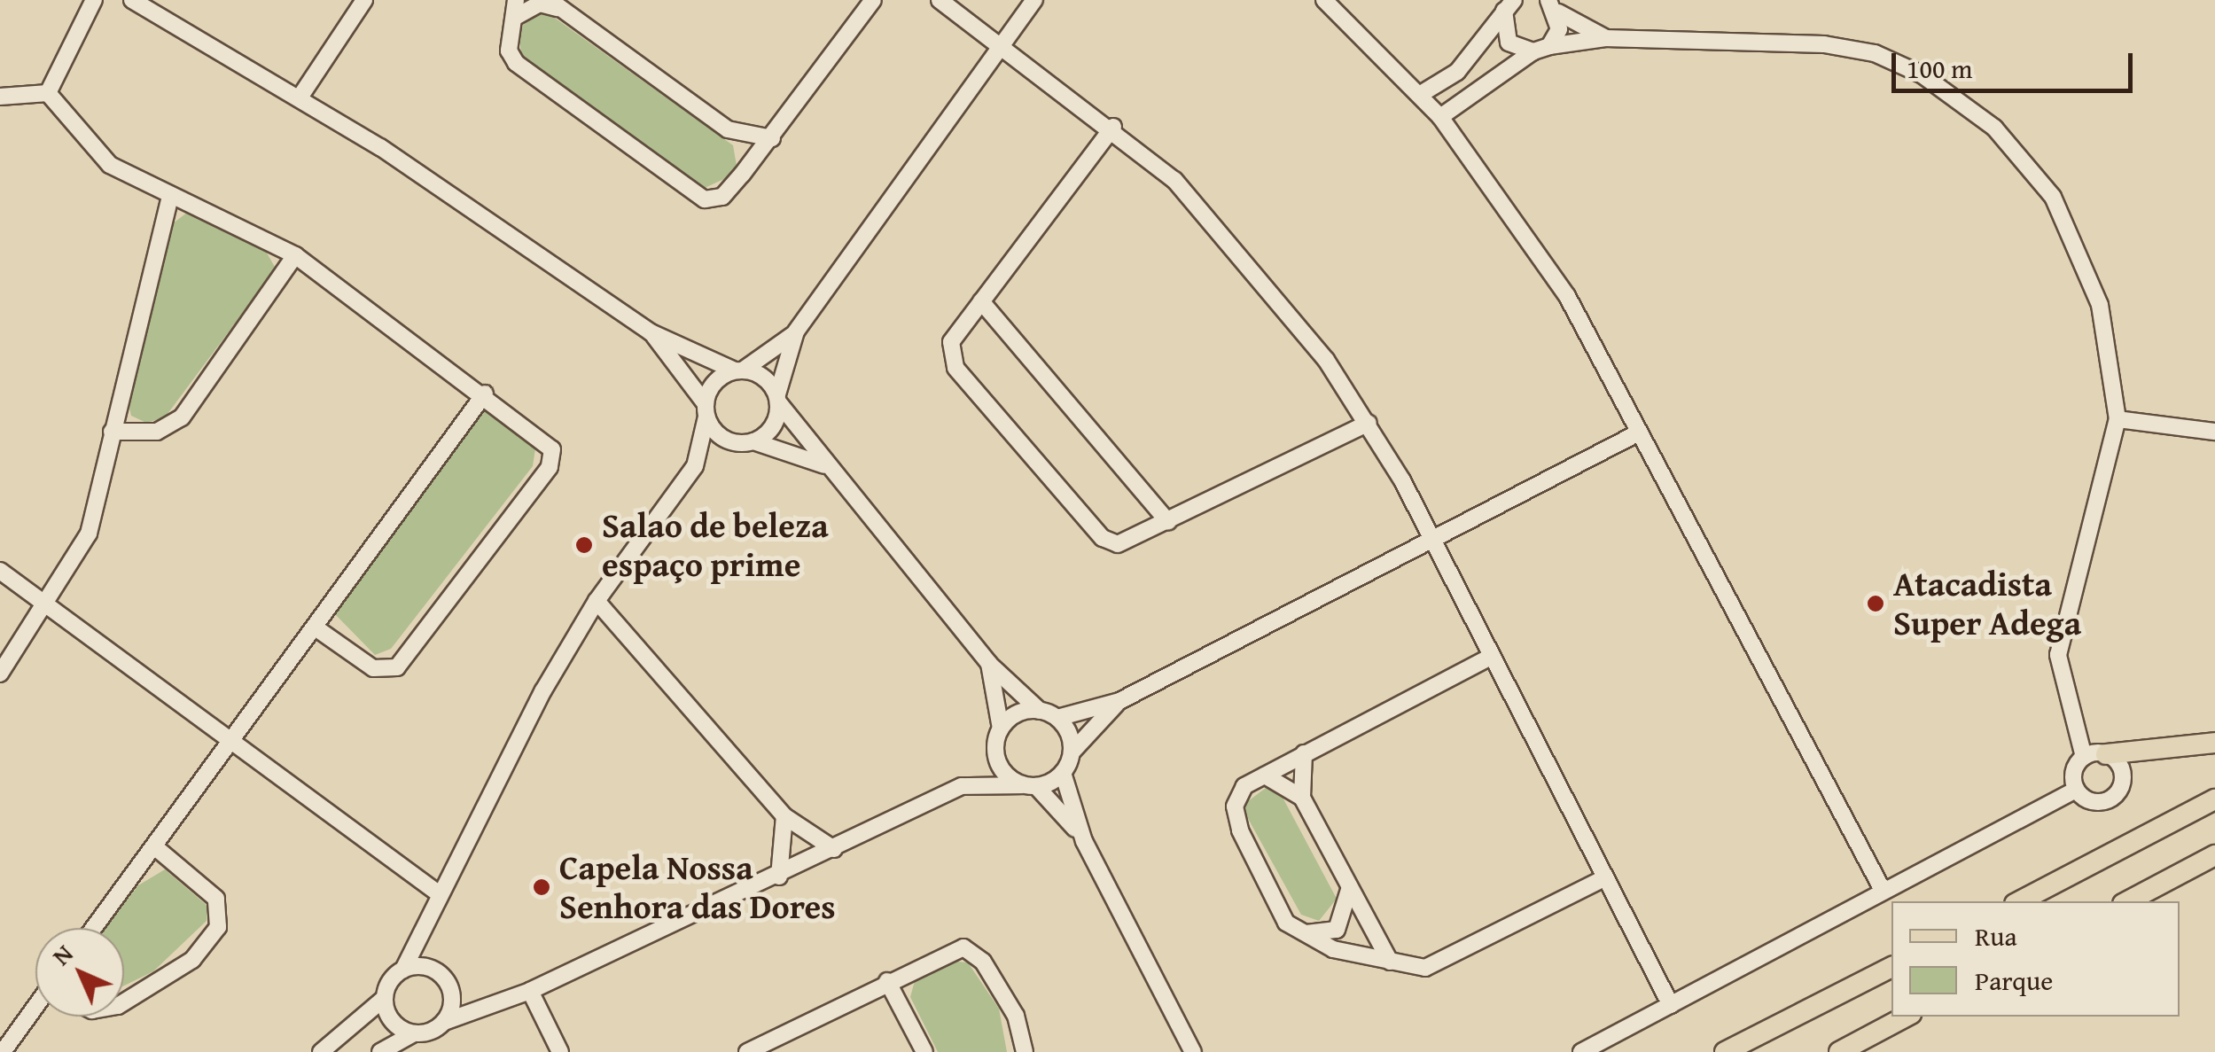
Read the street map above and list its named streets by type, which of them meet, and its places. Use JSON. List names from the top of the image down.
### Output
{
  "places": ["Salao de beleza espaço prime", "Atacadista Super Adega", "Capela Nossa Senhora das Dores"],
  "legend": ["Rua", "Parque"],
  "scale_bar": "100 m",
  "north": "top left"
}
